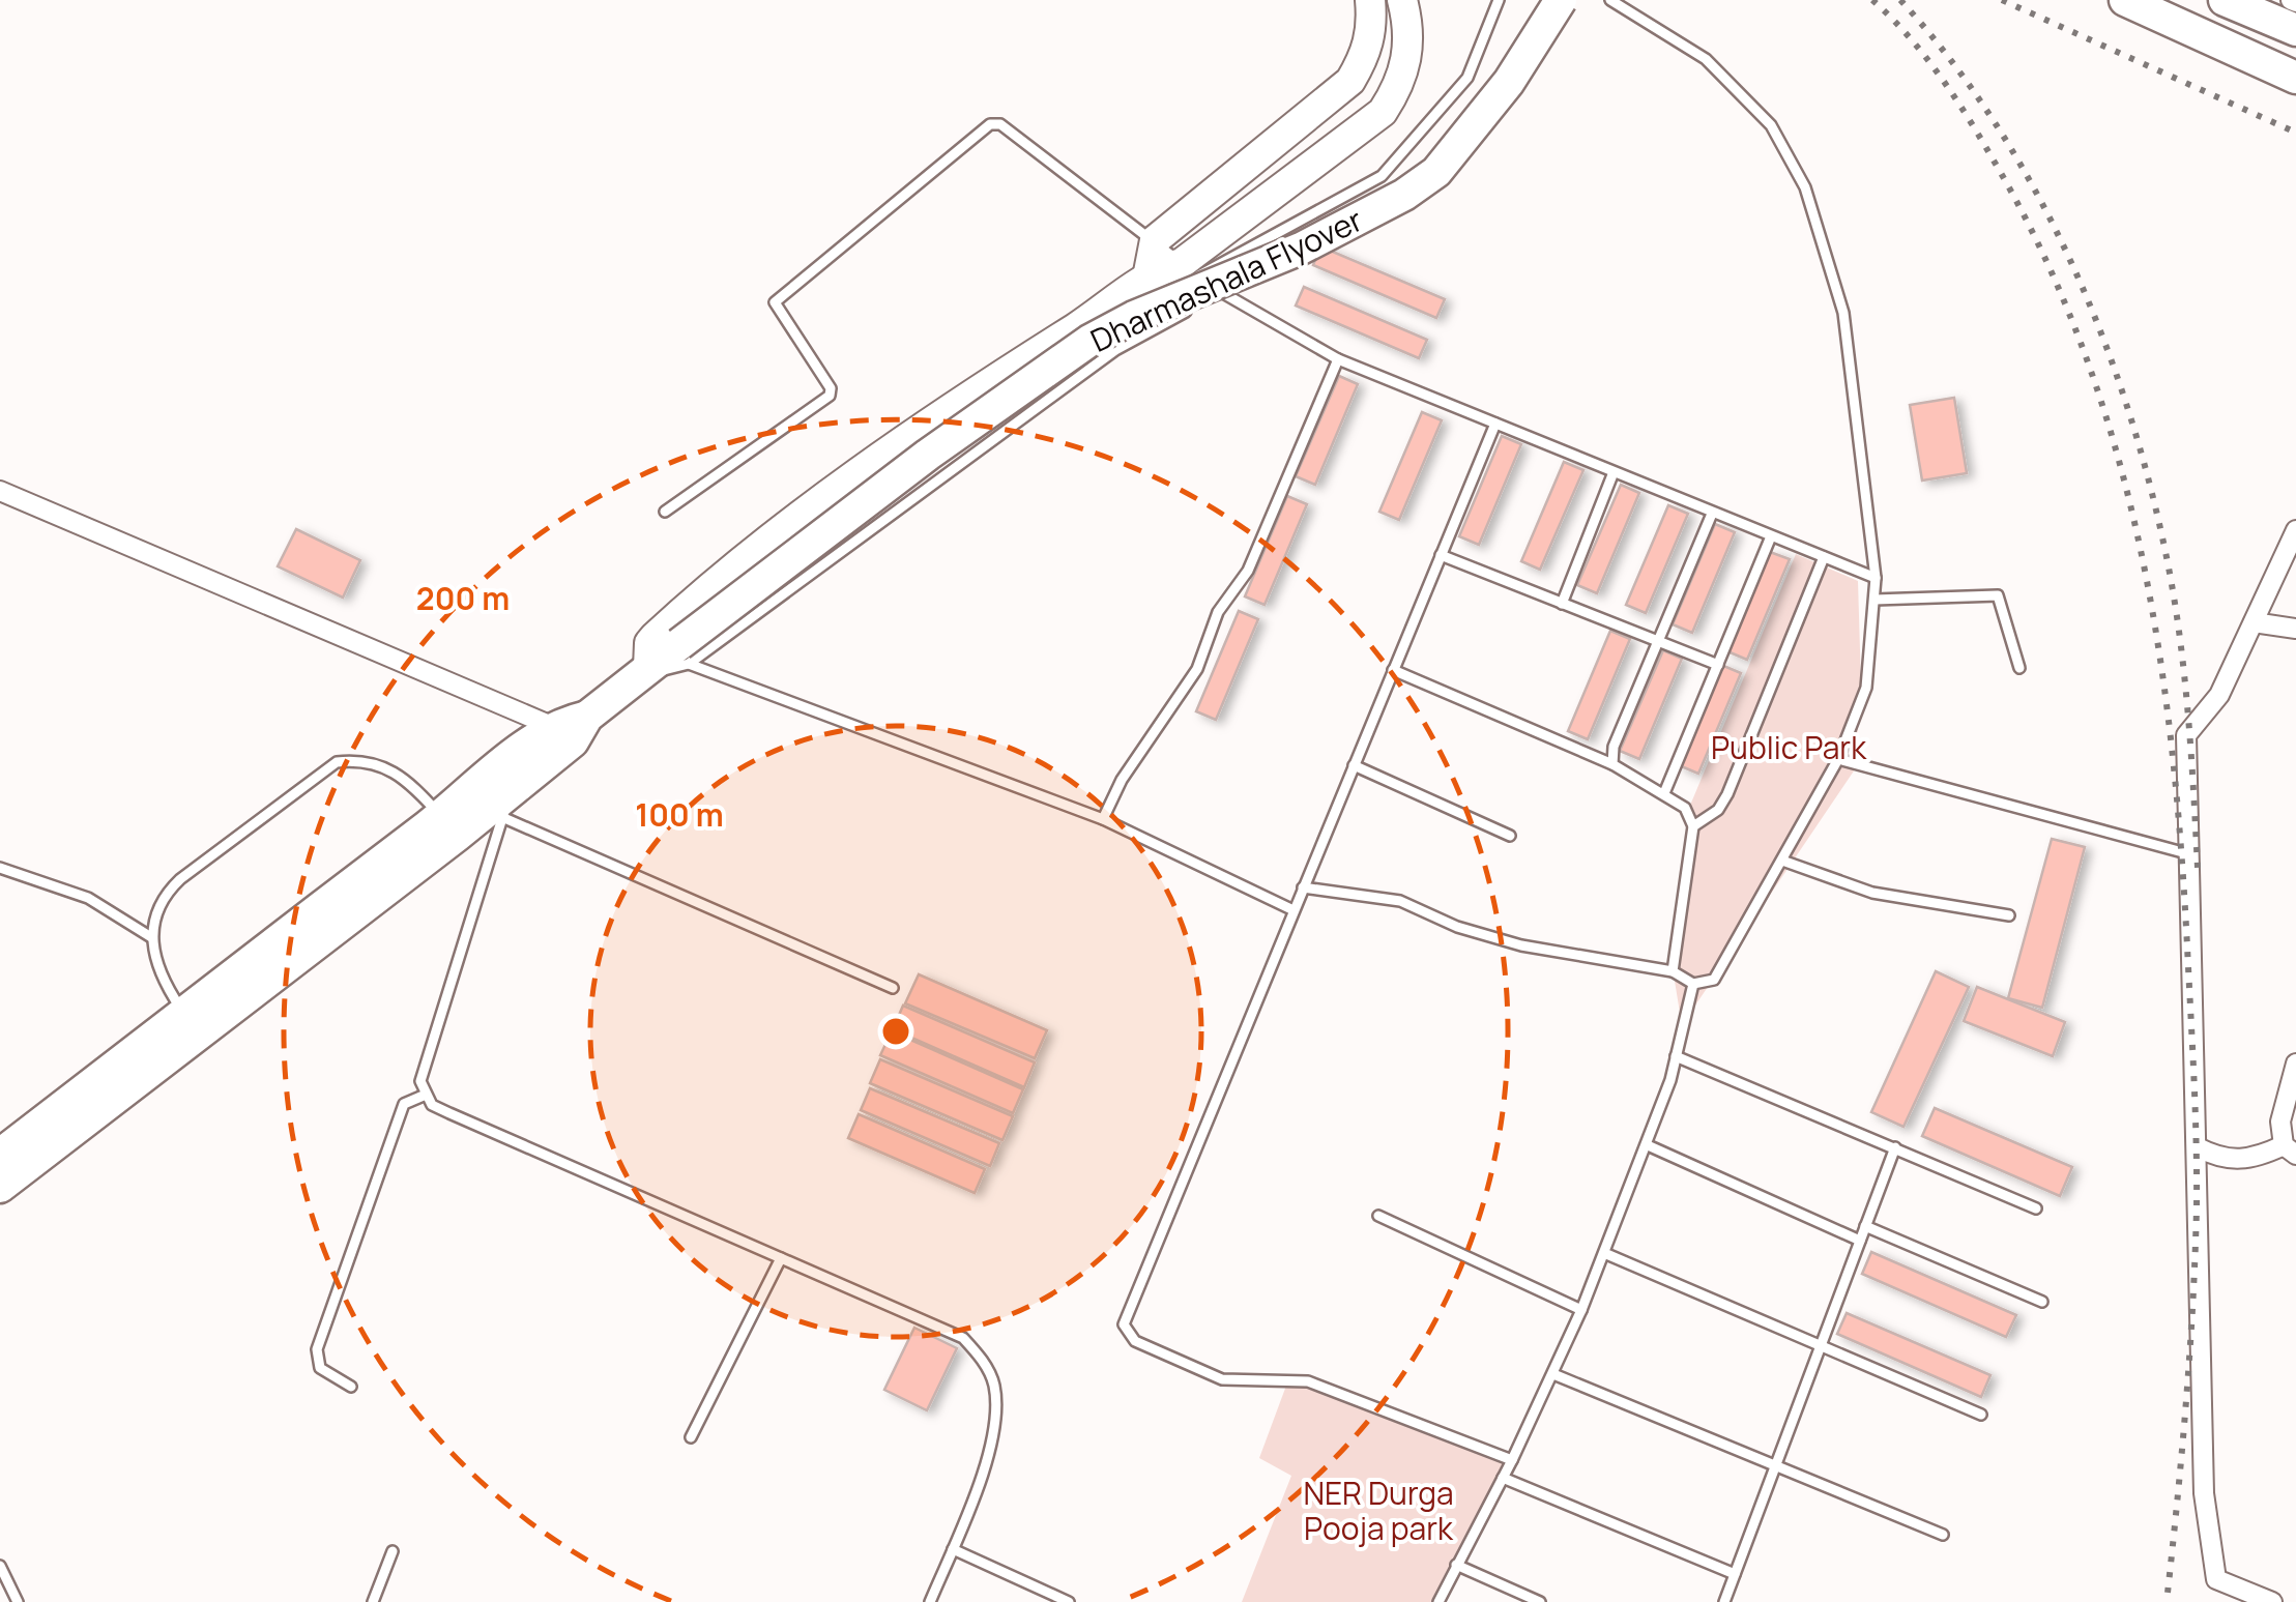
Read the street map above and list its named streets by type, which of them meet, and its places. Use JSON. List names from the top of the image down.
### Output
{
  "streets": {
    "main road": ["Dharmashala Flyover"]
  },
  "parks": ["Public Park", "NER Durga Pooja park"],
  "rings": ["200 m", "100 m"]
}
